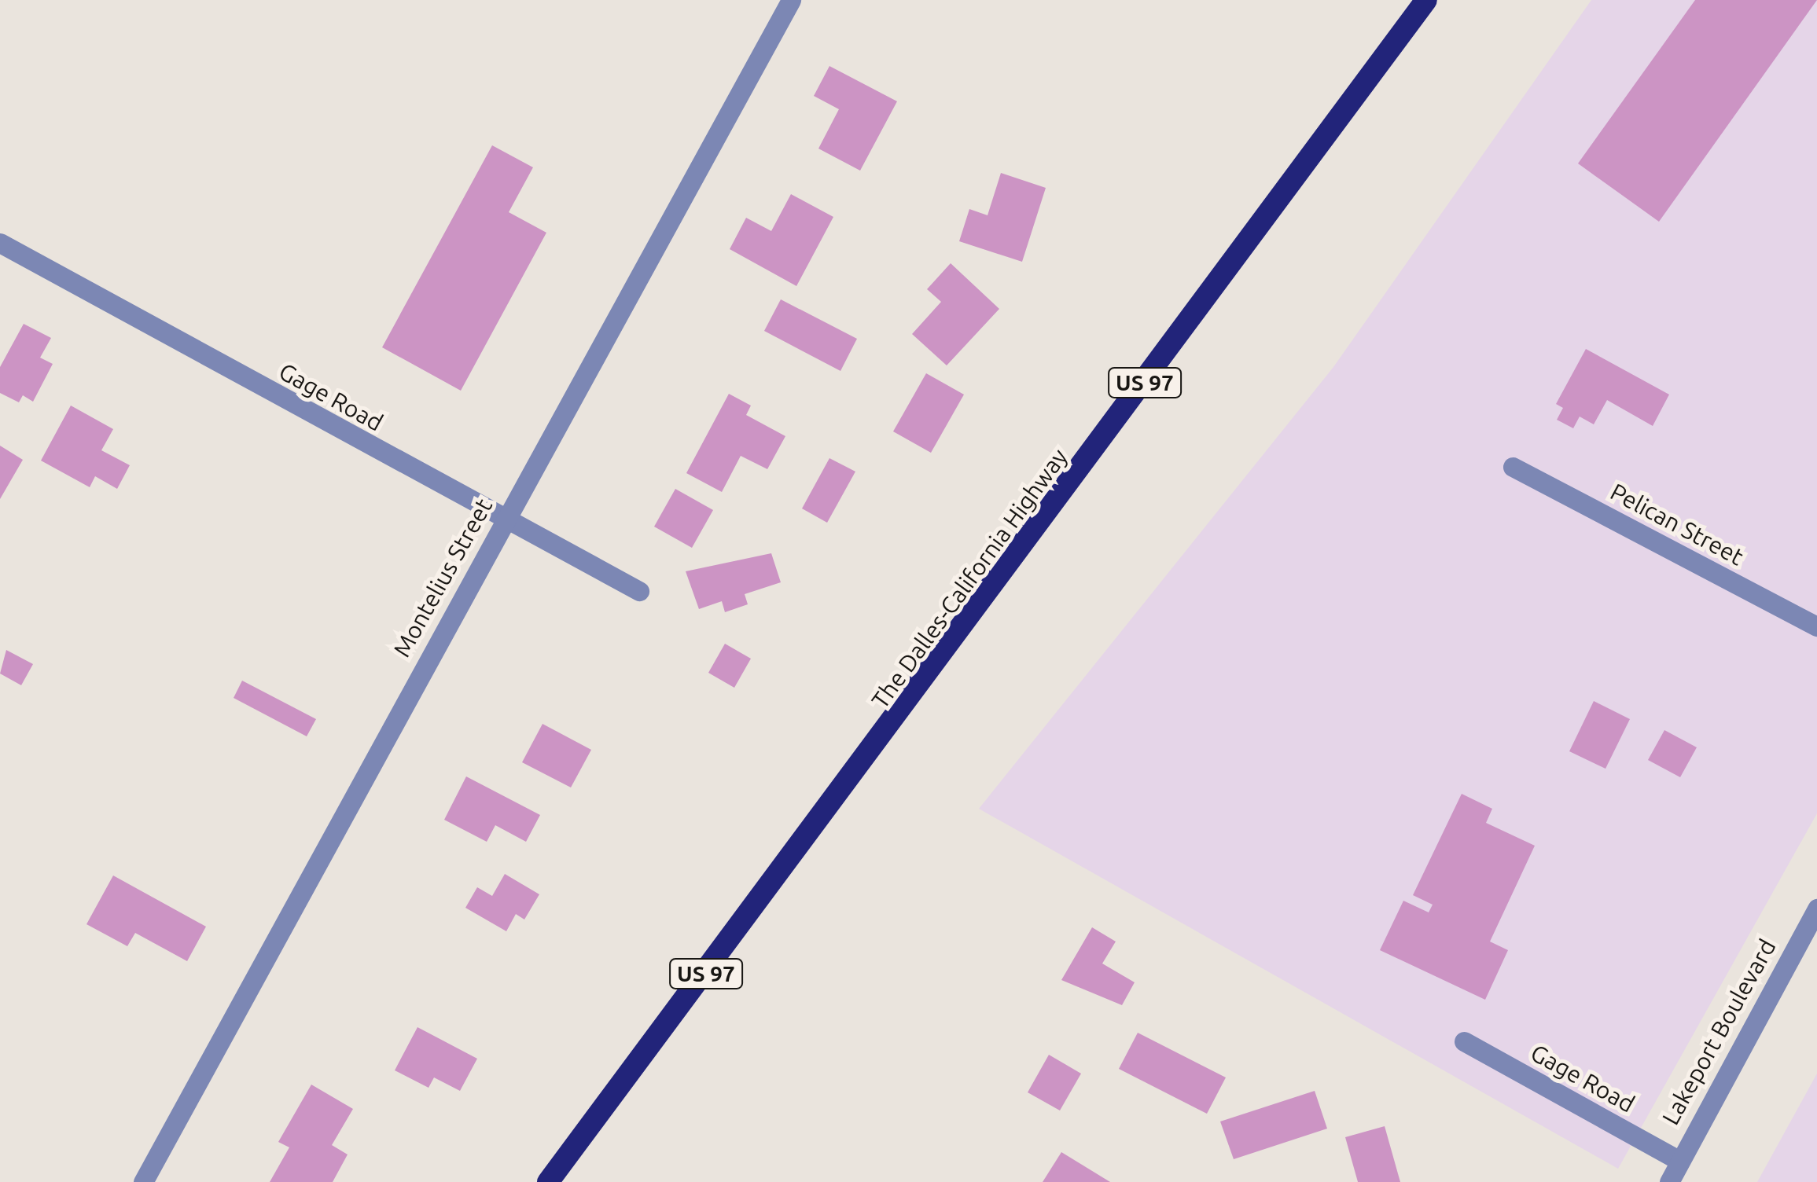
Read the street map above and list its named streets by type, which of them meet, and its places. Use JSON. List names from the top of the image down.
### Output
{
  "streets": {
    "highway": ["US 97", "The Dalles-California Highway"],
    "street": [
      "Gage Road",
      "Pelican Street",
      "Montelius Street",
      "Lakeport Boulevard"
    ]
  },
  "crossings": [
    ["Gage Road", "Montelius Street"],
    ["Gage Road", "Lakeport Boulevard"]
  ]
}
